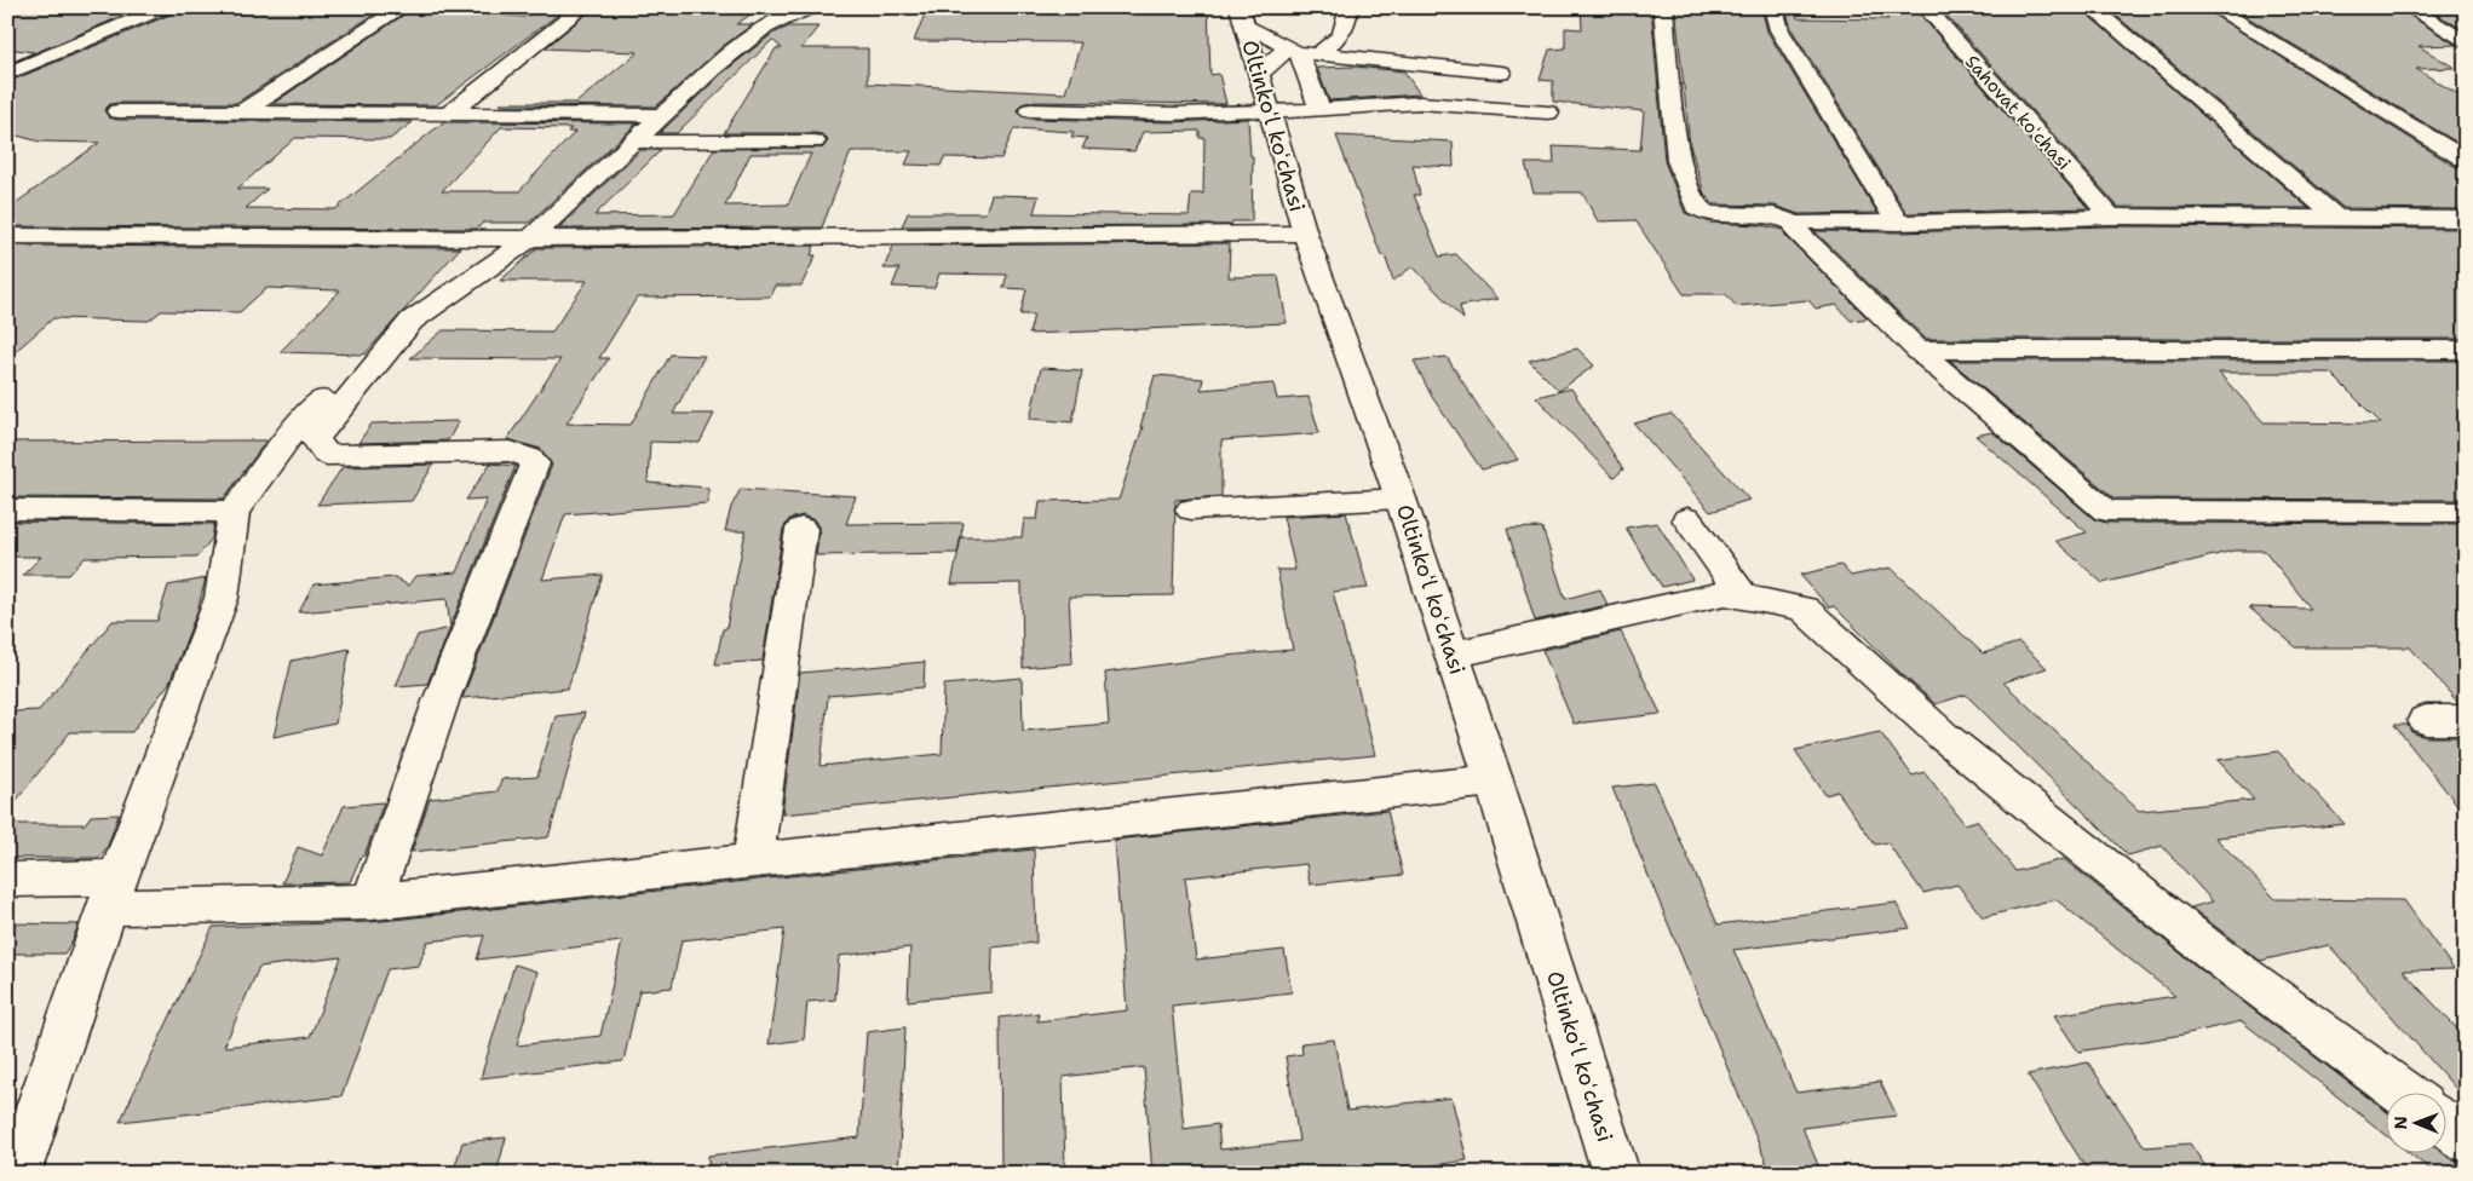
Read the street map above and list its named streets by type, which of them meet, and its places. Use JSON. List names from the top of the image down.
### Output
{
  "streets": {
    "street": ["Sahovat koʻchasi", "Oltinkoʻl koʻchasi"]
  },
  "north": "left"
}
